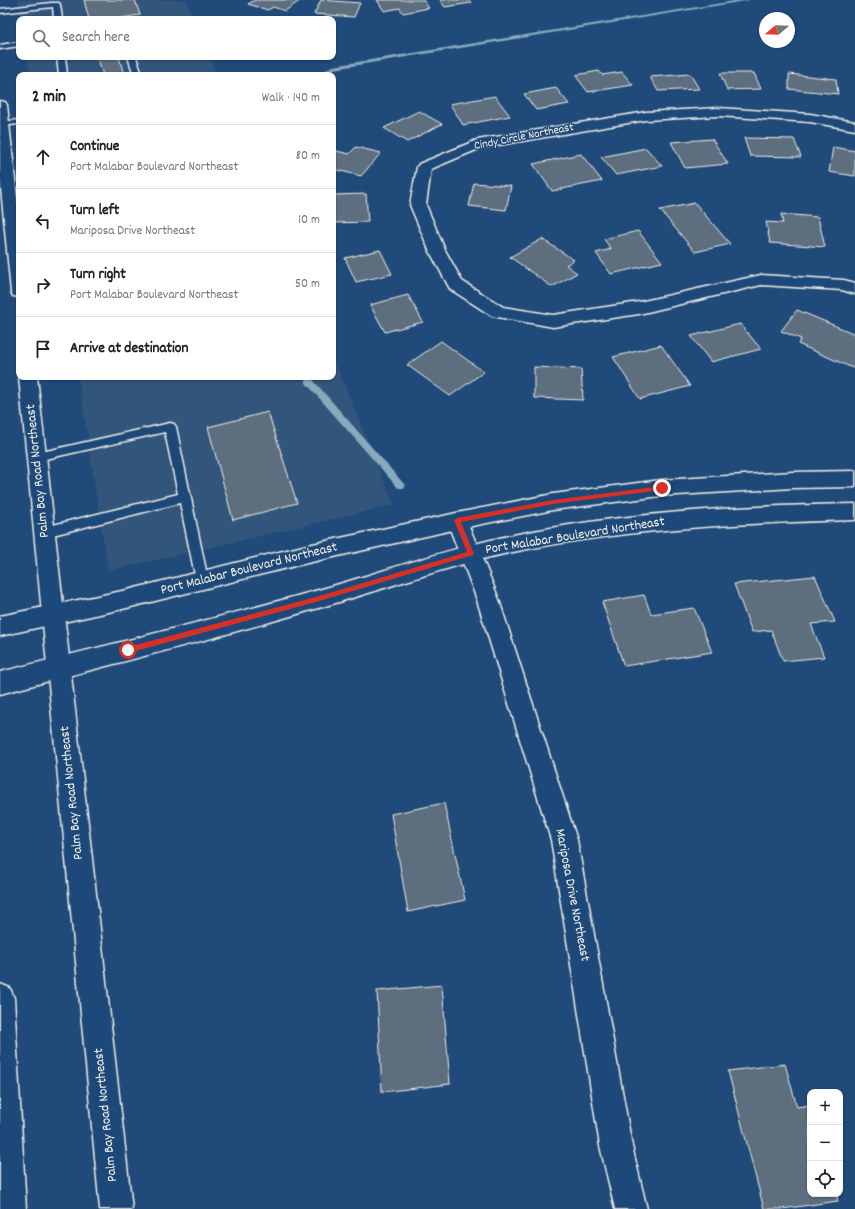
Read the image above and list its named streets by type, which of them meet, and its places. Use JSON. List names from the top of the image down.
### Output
{
  "streets": {
    "street": [
      "Cindy Circle Northeast",
      "Palm Bay Road Northeast",
      "Port Malabar Boulevard Northeast",
      "Mariposa Drive Northeast"
    ]
  },
  "crossings": [
    ["Palm Bay Road Northeast", "Port Malabar Boulevard Northeast"],
    ["Port Malabar Boulevard Northeast", "Mariposa Drive Northeast"]
  ],
  "north": "left",
  "page": {
    "search": "Search here",
    "heading": ["2 min", "Walk · 140 m"],
    "list": [
      ["Continue", "Port Malabar Boulevard Northeast", "80 m"],
      ["Turn left", "Mariposa Drive Northeast", "10 m"],
      ["Turn right", "Port Malabar Boulevard Northeast", "50 m"],
      "Arrive at destination"
    ],
    "map_buttons": ["+", "−"]
  }
}
